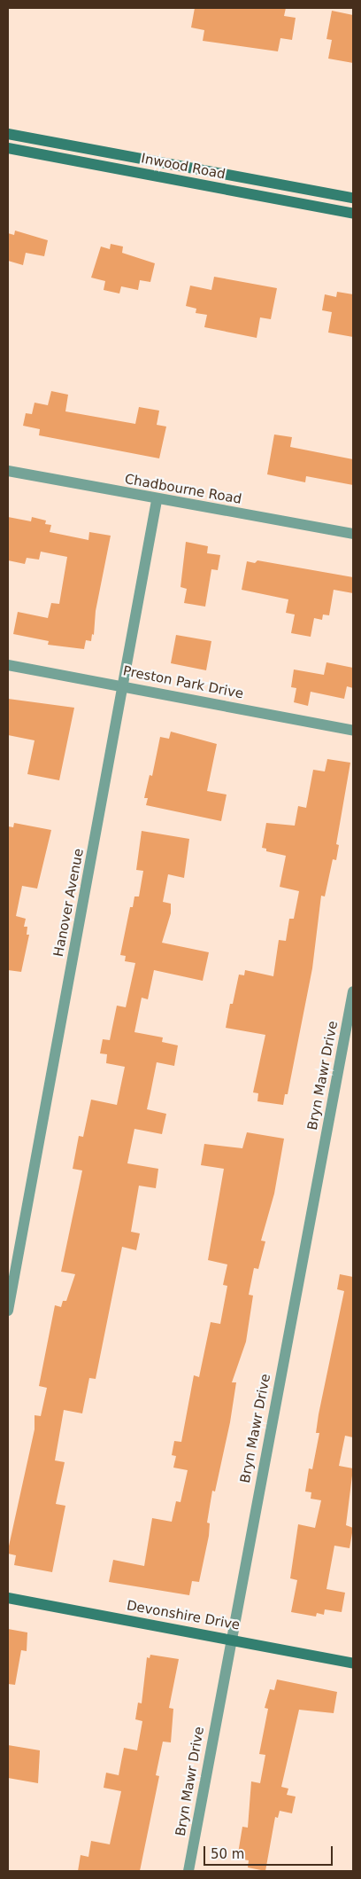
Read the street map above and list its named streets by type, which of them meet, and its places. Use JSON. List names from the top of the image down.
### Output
{
  "streets": {
    "main road": ["Inwood Road", "Devonshire Drive"],
    "street": [
      "Chadbourne Road",
      "Preston Park Drive",
      "Hanover Avenue",
      "Bryn Mawr Drive"
    ]
  },
  "crossings": [
    ["Chadbourne Road", "Hanover Avenue"],
    ["Preston Park Drive", "Hanover Avenue"],
    ["Bryn Mawr Drive", "Devonshire Drive"]
  ],
  "scale_bar": "50 m"
}
